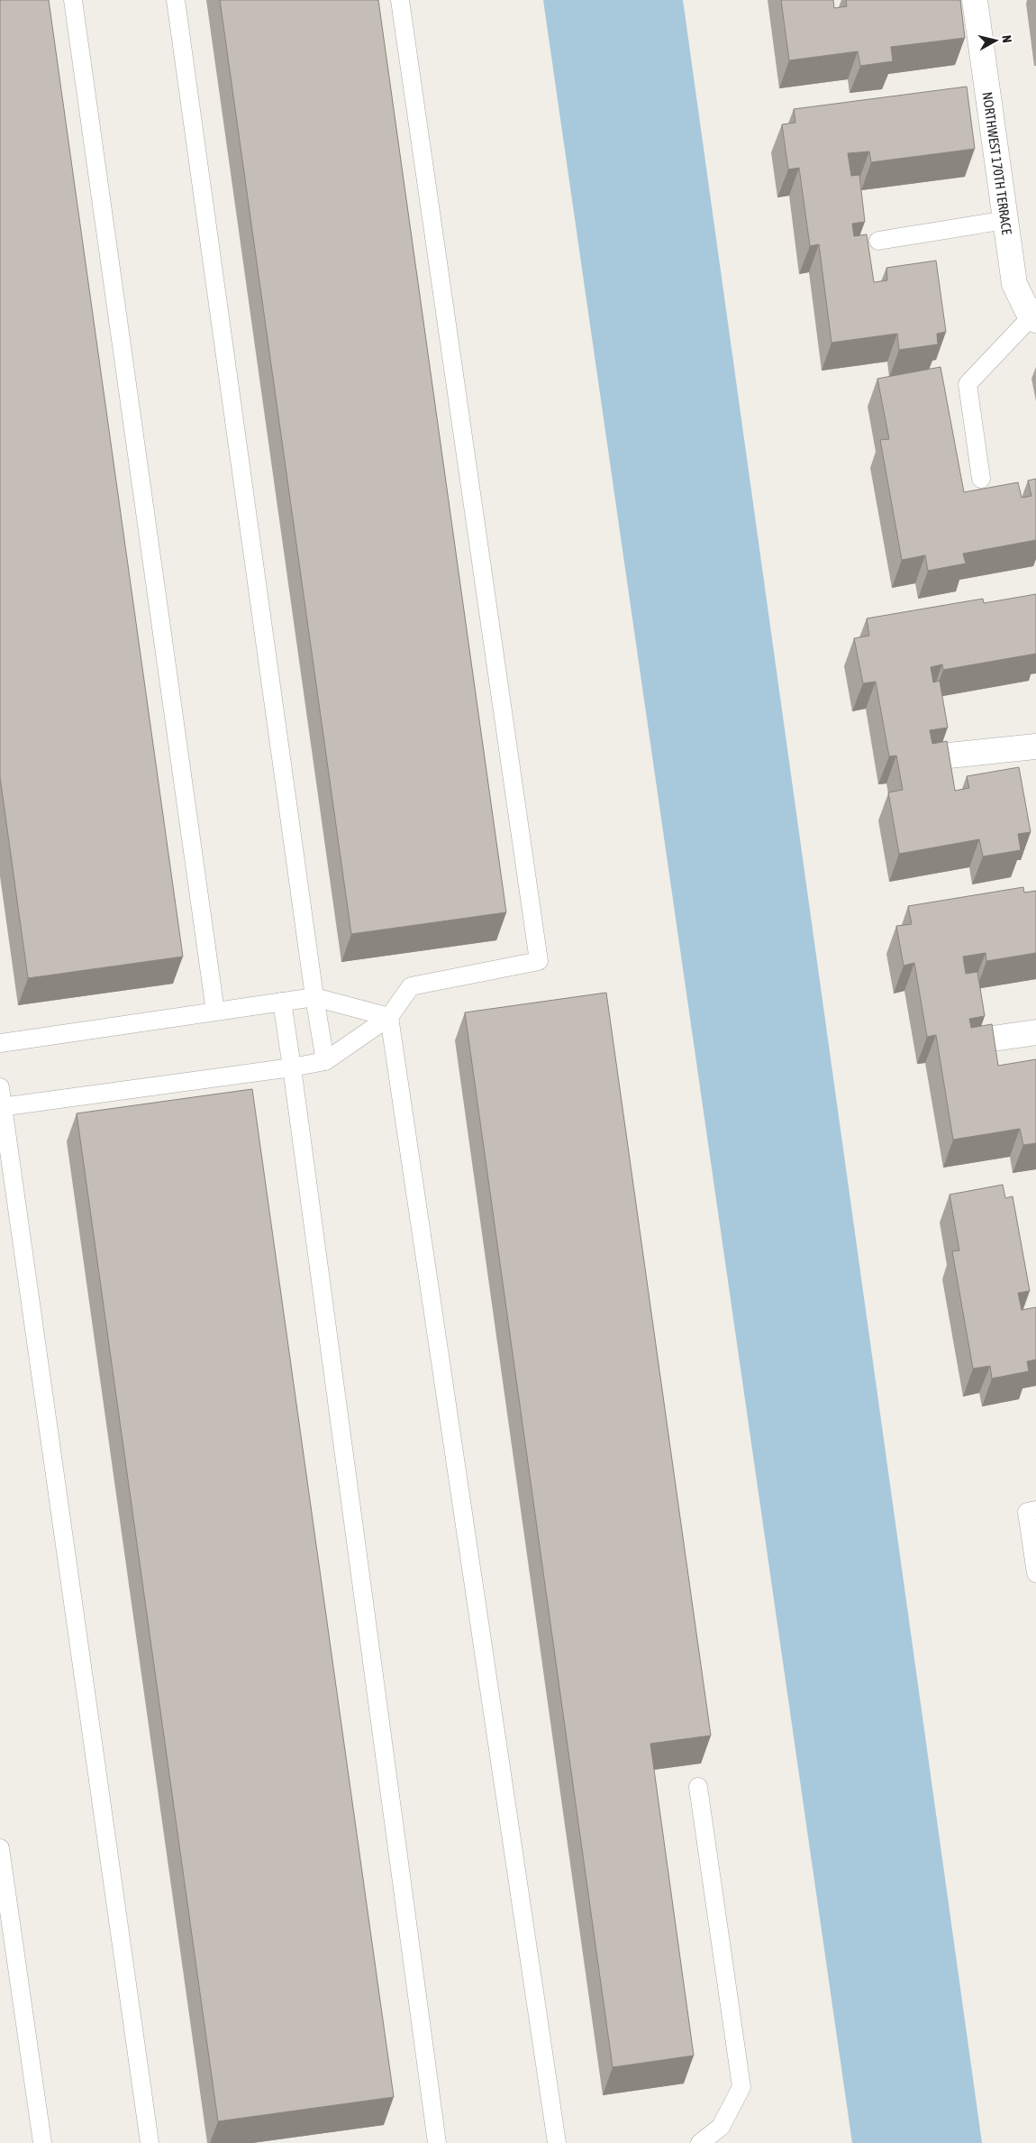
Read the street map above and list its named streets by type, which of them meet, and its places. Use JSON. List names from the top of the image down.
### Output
{
  "streets": {
    "street": ["NORTHWEST 170TH TERRACE"]
  },
  "north": "right"
}
